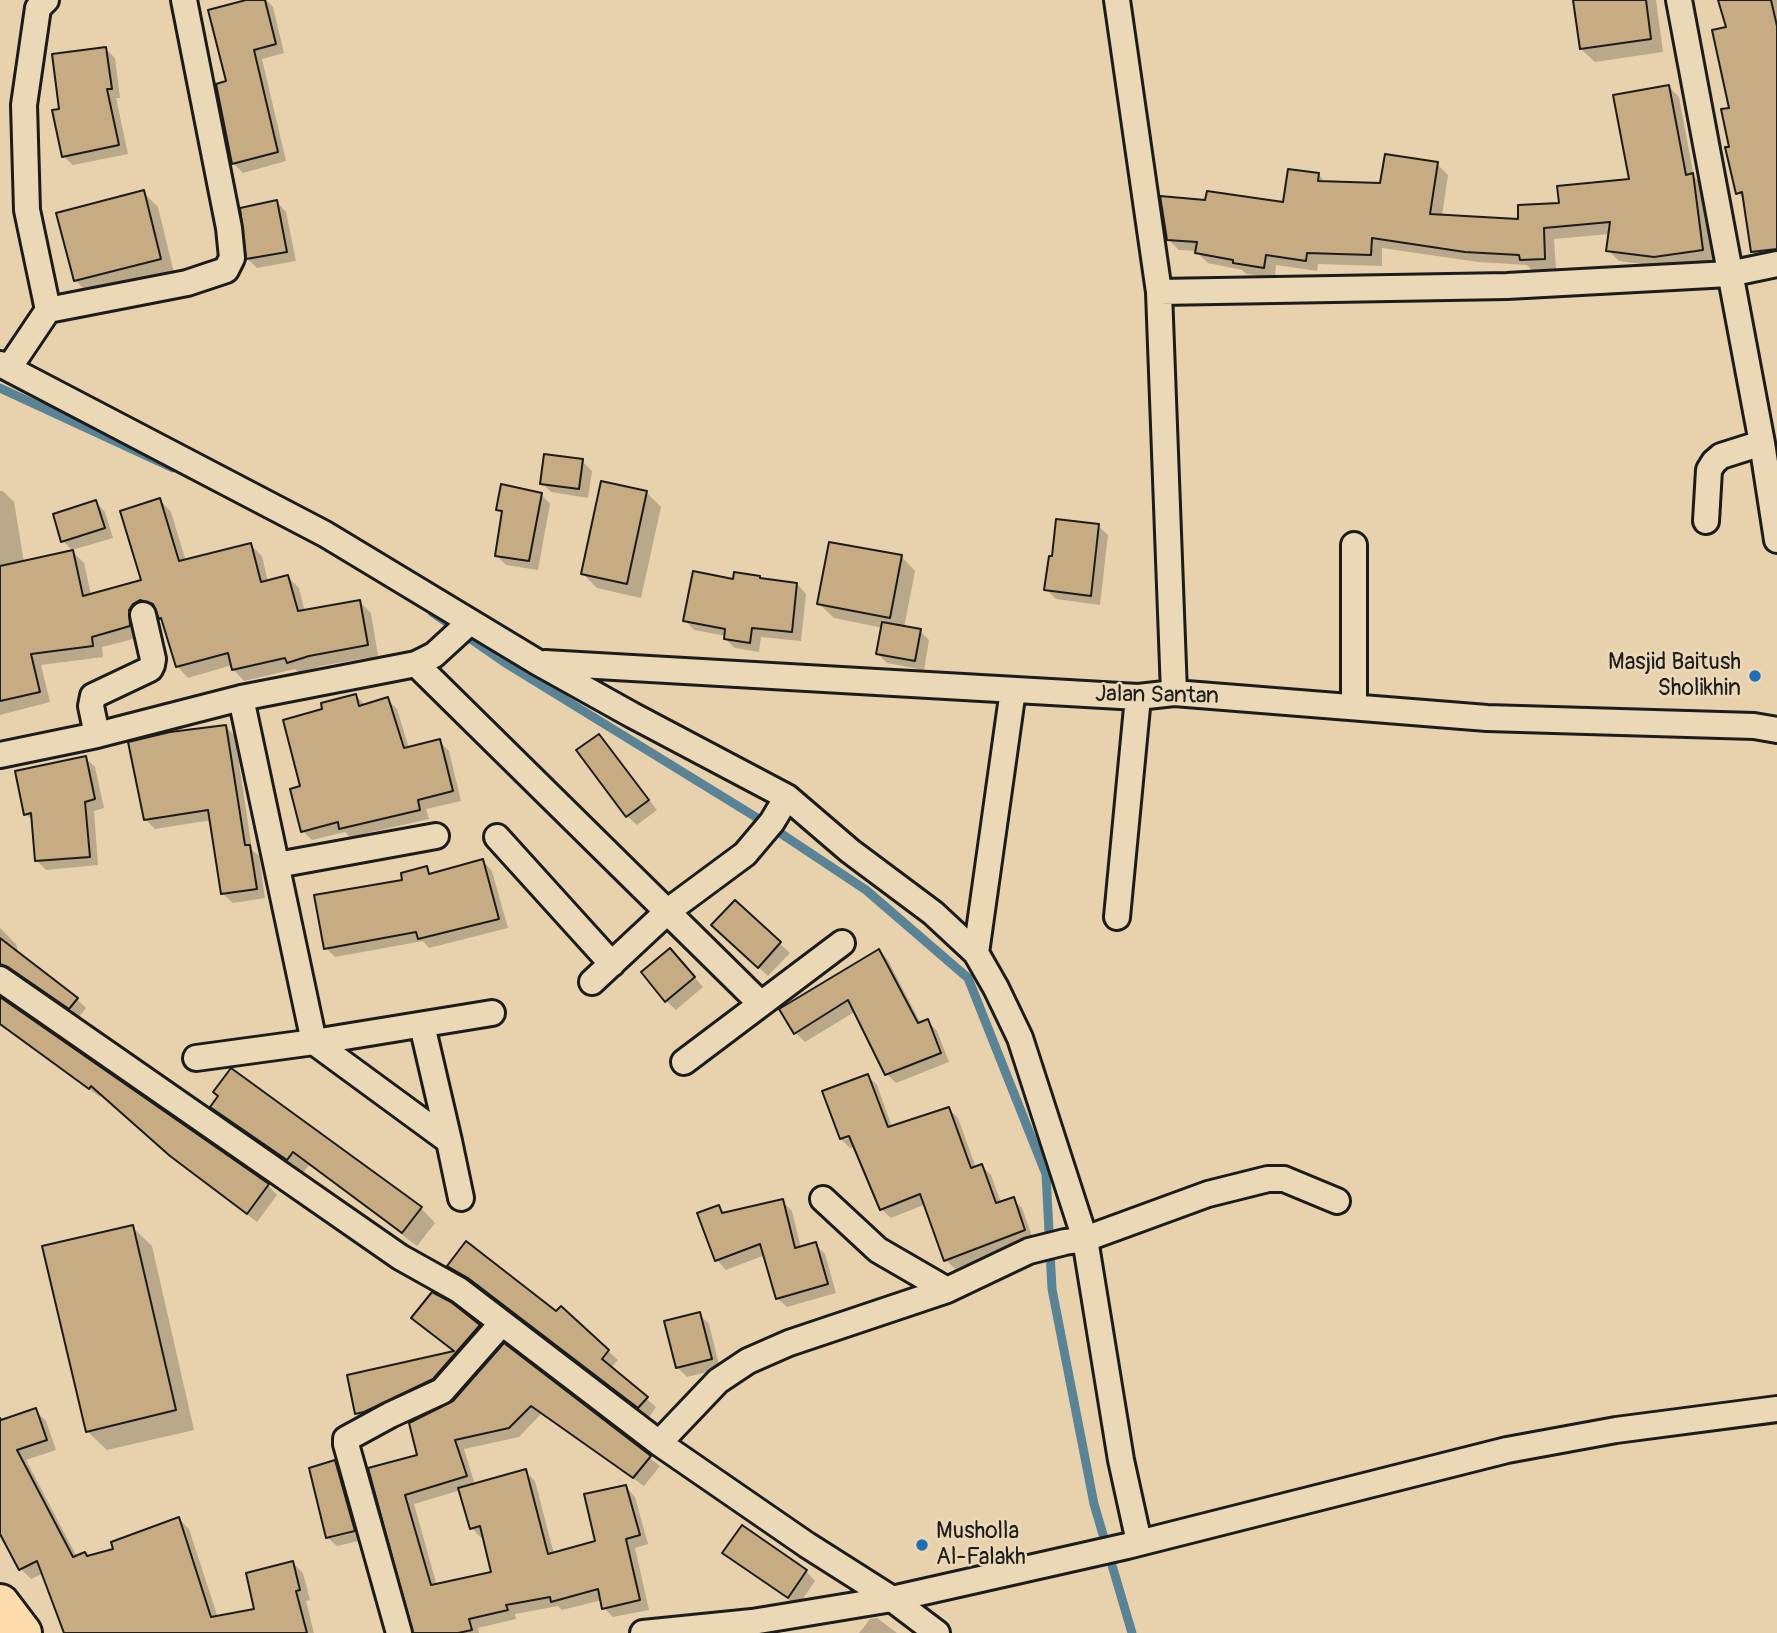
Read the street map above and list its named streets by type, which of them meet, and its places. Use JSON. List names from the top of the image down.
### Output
{
  "streets": {
    "street": ["Jalan Santan"]
  },
  "places": ["Masjid Baitush Sholikhin", "Musholla Al-Falakh"]
}
